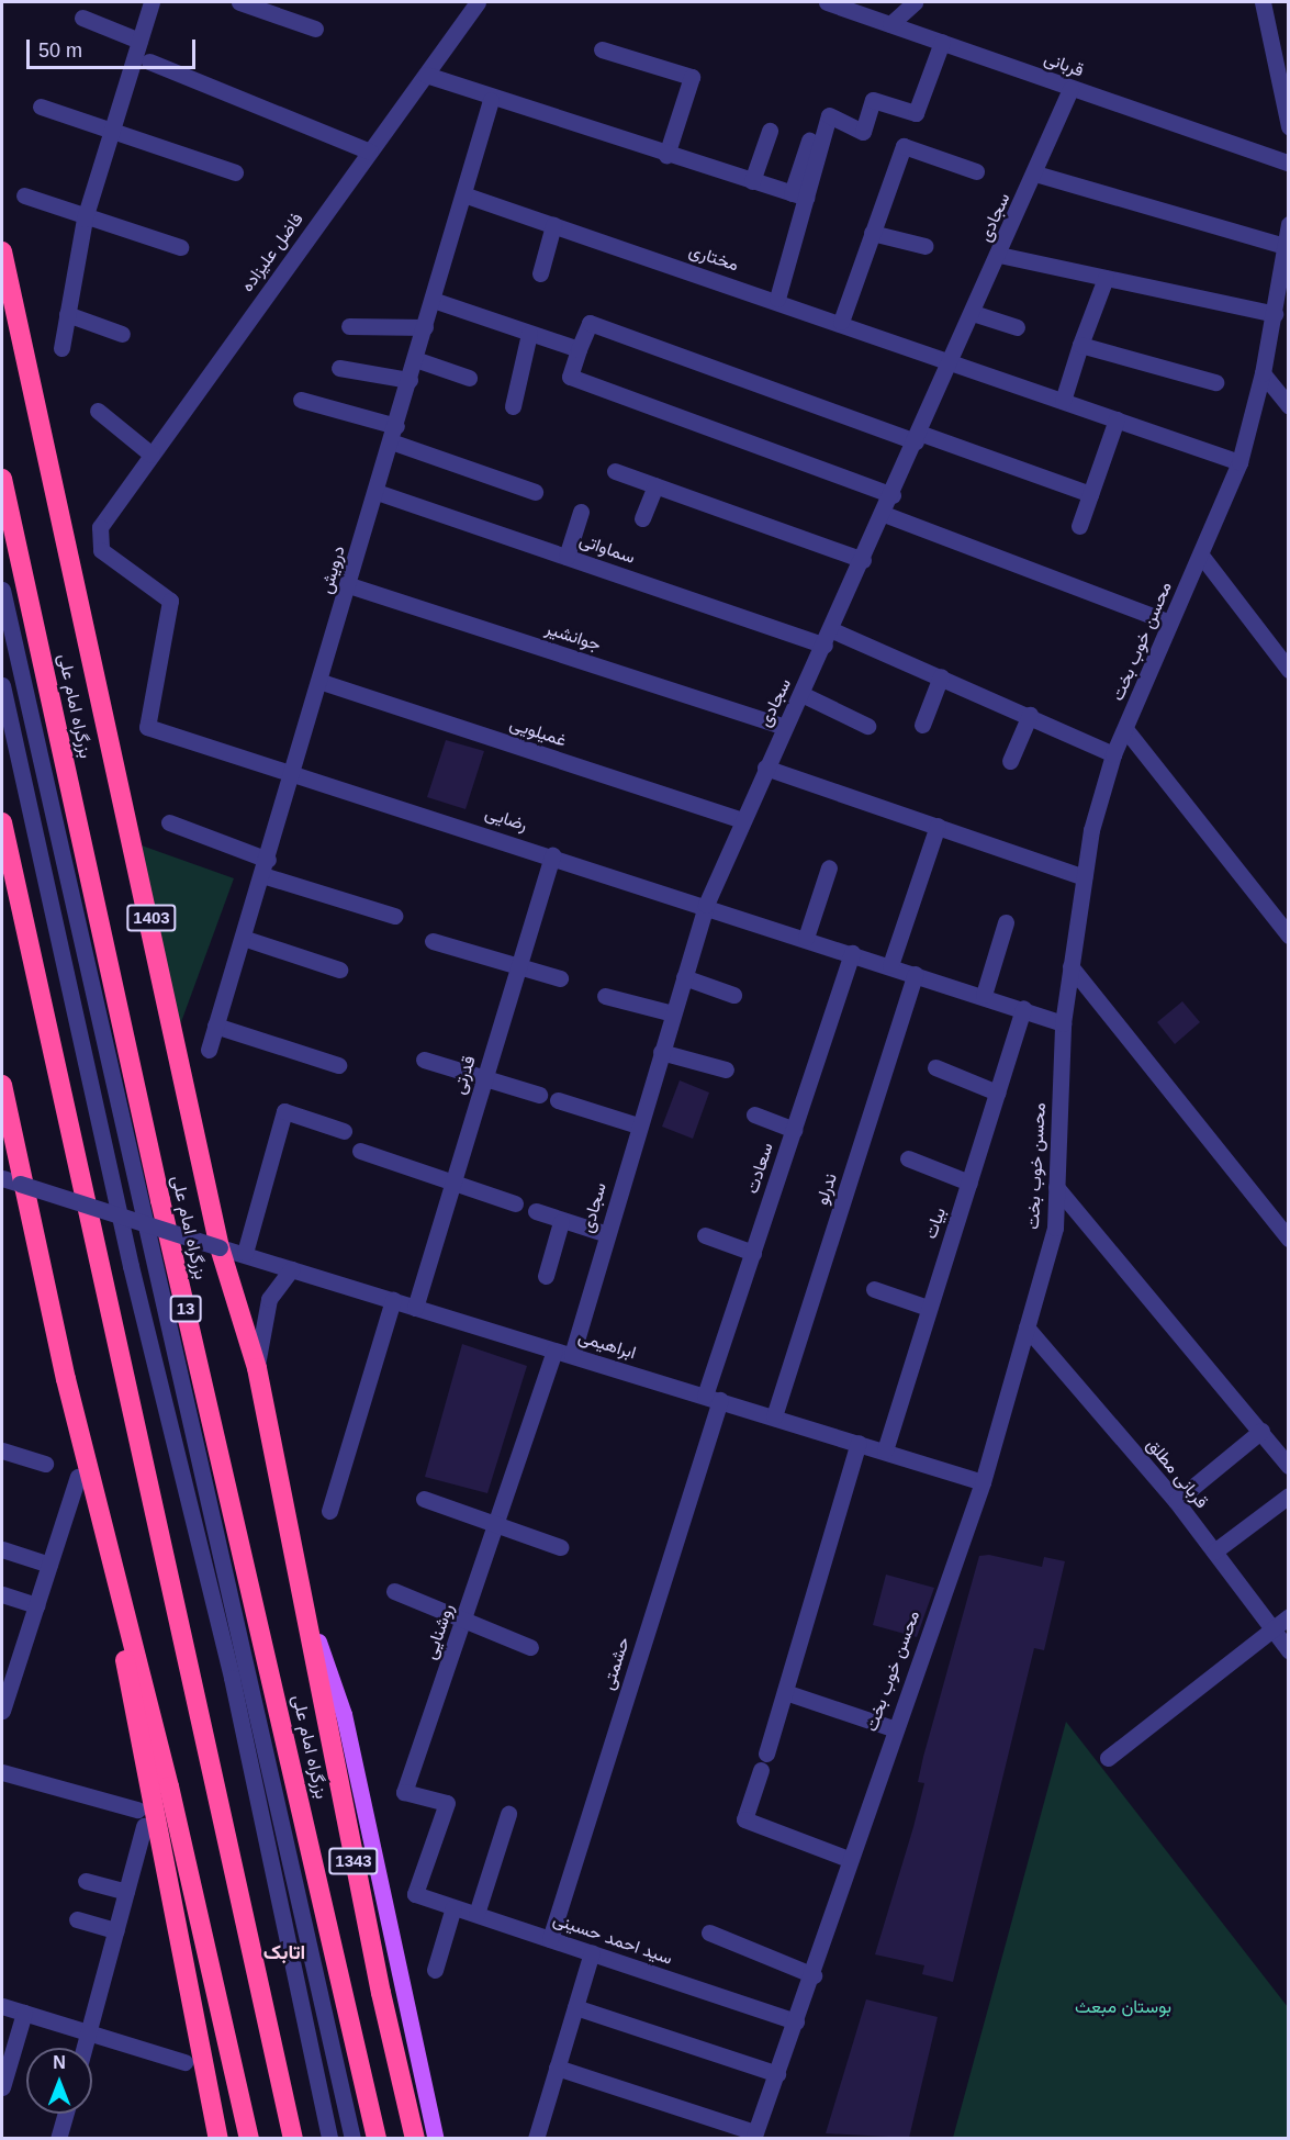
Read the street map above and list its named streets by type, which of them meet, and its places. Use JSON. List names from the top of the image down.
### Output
{
  "streets": {
    "highway": [
      "بزرگراه امام علی",
      "1403",
      "13",
      "1343"
    ],
    "street": [
      "قربانی",
      "سجادی",
      "فاضل علیزاده",
      "مختاری",
      "سماواتی",
      "درویش",
      "جوانشیر",
      "محسن خوب بخت",
      "غمیلویی",
      "رضایی",
      "قدرتی",
      "سعادت",
      "ندرلو",
      "بیات",
      "ابراهیمی",
      "قربانی مطلق",
      "روشنایی",
      "حشمتی",
      "سید احمد حسینی"
    ]
  },
  "crossings": [
    ["قربانی", "سجادی"],
    ["سجادی", "مختاری"],
    ["سجادی", "سماواتی"],
    ["سجادی", "جوانشیر"],
    ["سجادی", "غمیلویی"],
    ["سجادی", "رضایی"],
    ["سجادی", "ابراهیمی"],
    ["سجادی", "روشنایی"],
    ["فاضل علیزاده", "رضایی"],
    ["مختاری", "درویش"],
    ["مختاری", "محسن خوب بخت"],
    ["سماواتی", "درویش"],
    ["درویش", "جوانشیر"],
    ["درویش", "غمیلویی"],
    ["درویش", "رضایی"],
    ["محسن خوب بخت", "رضایی"],
    ["محسن خوب بخت", "ابراهیمی"],
    ["محسن خوب بخت", "قربانی مطلق"],
    ["محسن خوب بخت", "سید احمد حسینی"],
    ["رضایی", "قدرتی"],
    ["رضایی", "سعادت"],
    ["رضایی", "ندرلو"],
    ["رضایی", "بیات"],
    ["1403", "ابراهیمی"],
    ["1403", "1343"],
    ["قدرتی", "ابراهیمی"],
    ["سعادت", "ابراهیمی"],
    ["سعادت", "حشمتی"],
    ["ندرلو", "ابراهیمی"],
    ["بیات", "ابراهیمی"],
    ["ابراهیمی", "روشنایی"],
    ["ابراهیمی", "حشمتی"],
    ["روشنایی", "سید احمد حسینی"],
    ["حشمتی", "سید احمد حسینی"]
  ],
  "districts": ["اتابک"],
  "parks": ["بوستان مبعث"],
  "scale_bar": "50 m",
  "north": "top"
}
